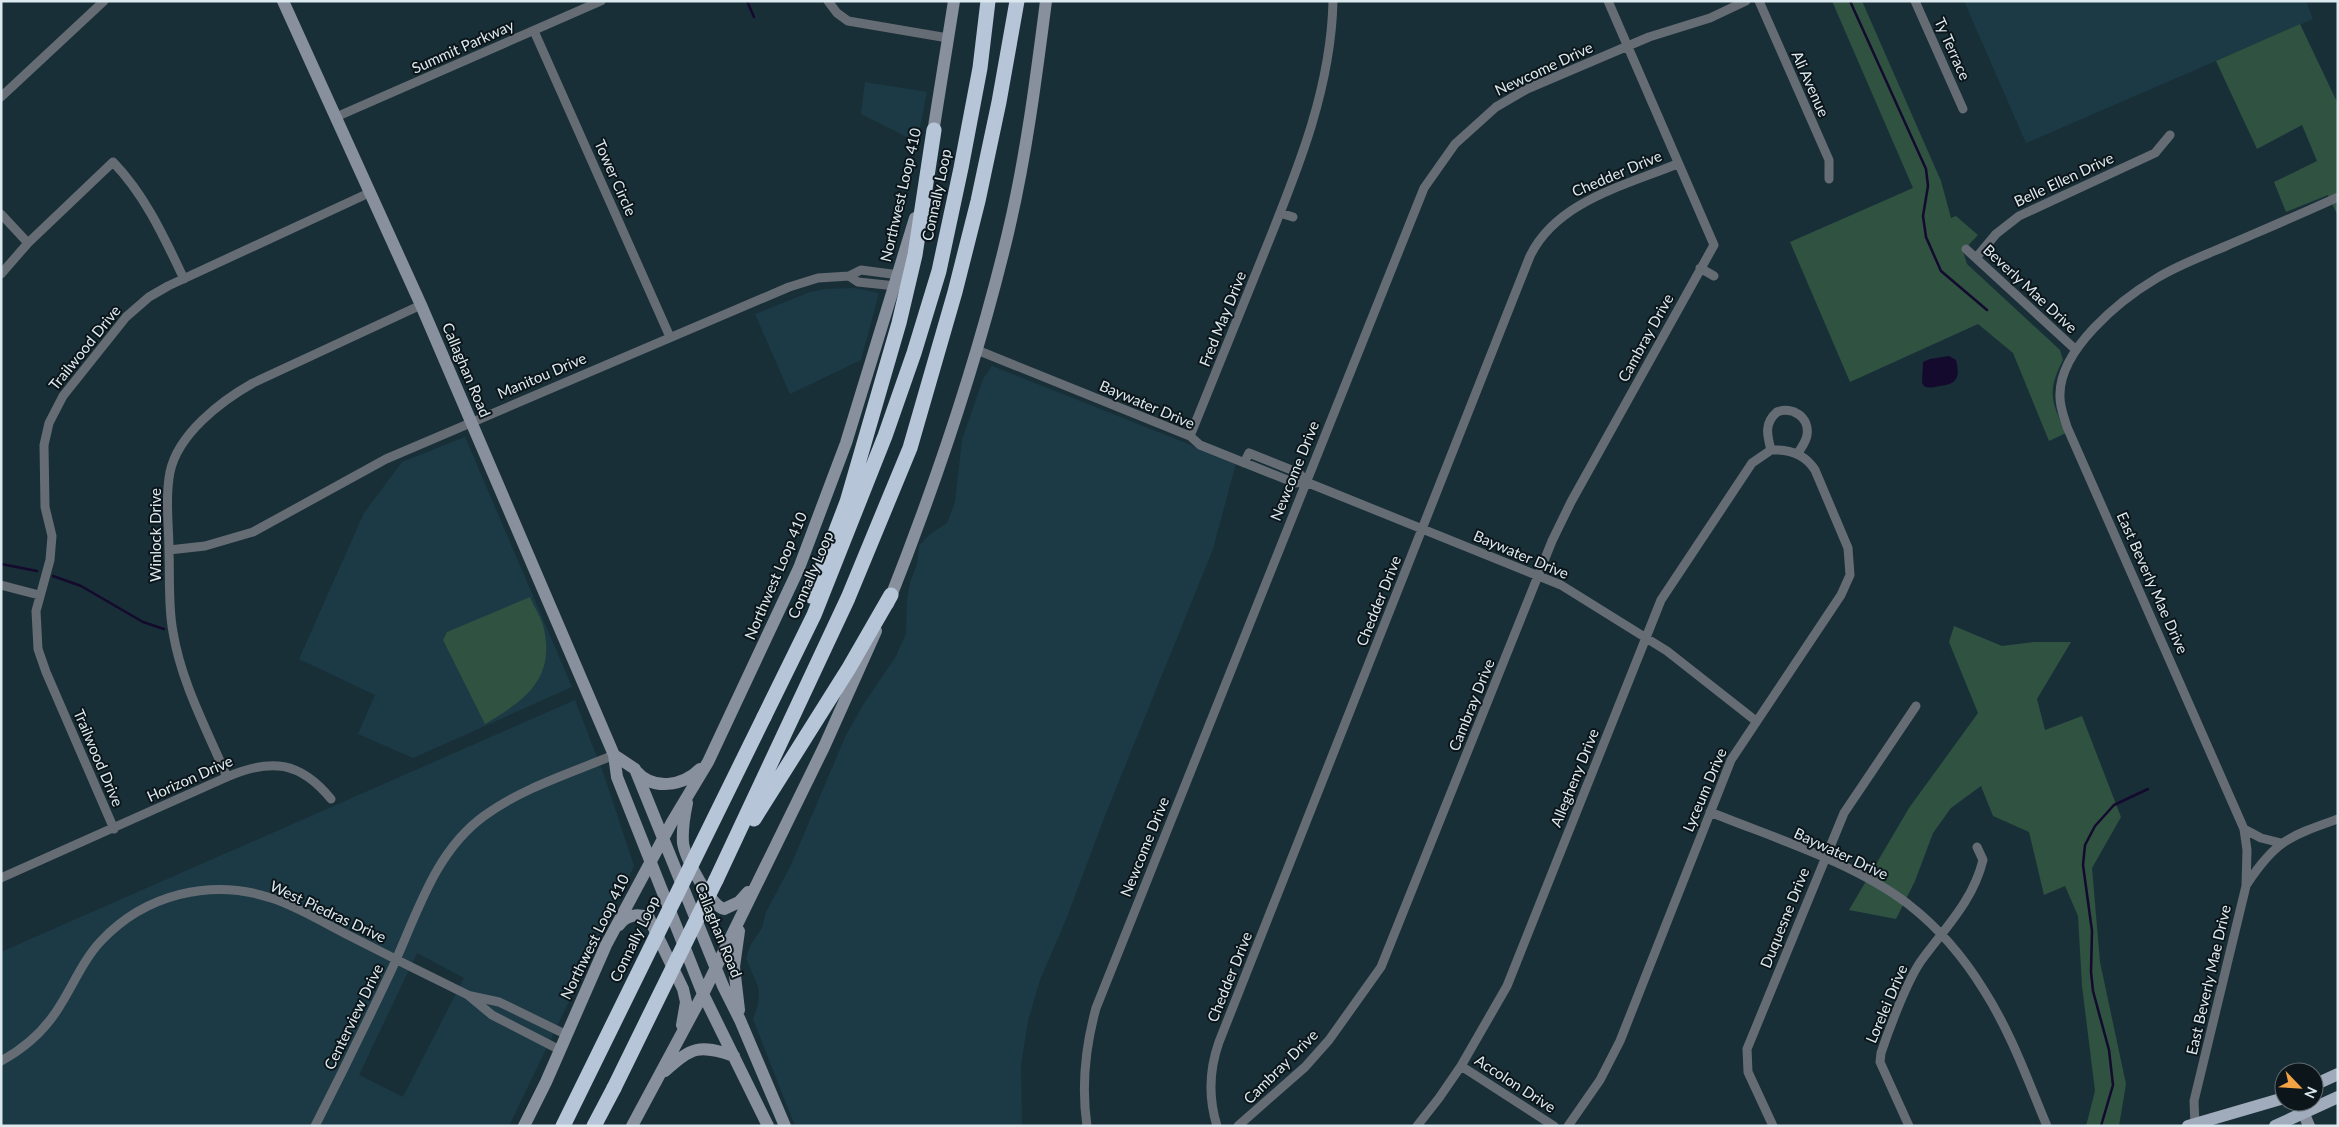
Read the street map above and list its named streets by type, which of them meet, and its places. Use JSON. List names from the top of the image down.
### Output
{
  "streets": {
    "highway": ["Connally Loop"],
    "main road": ["Northwest Loop 410", "Callaghan Road"],
    "street": [
      "Summit Parkway",
      "Ty Terrace",
      "Newcome Drive",
      "Ali Avenue",
      "Chedder Drive",
      "Tower Circle",
      "Belle Ellen Drive",
      "Beverly Mae Drive",
      "Fred May Drive",
      "Cambray Drive",
      "Trailwood Drive",
      "Manitou Drive",
      "Baywater Drive",
      "Winlock Drive",
      "East Beverly Mae Drive",
      "Allegheny Drive",
      "Horizon Drive",
      "Lyceum Drive",
      "West Piedras Drive",
      "Duquesne Drive",
      "Lorelei Drive",
      "Centerview Drive",
      "Accolon Drive"
    ]
  },
  "crossings": [
    ["Summit Parkway", "Tower Circle"],
    ["Summit Parkway", "Callaghan Road"],
    ["Newcome Drive", "Cambray Drive"],
    ["Newcome Drive", "Baywater Drive"],
    ["Chedder Drive", "Cambray Drive"],
    ["Chedder Drive", "Baywater Drive"],
    ["Tower Circle", "Manitou Drive"],
    ["Belle Ellen Drive", "Beverly Mae Drive"],
    ["Northwest Loop 410", "Callaghan Road"],
    ["Northwest Loop 410", "Manitou Drive"],
    ["Northwest Loop 410", "West Piedras Drive"],
    ["Beverly Mae Drive", "East Beverly Mae Drive"],
    ["Fred May Drive", "Baywater Drive"],
    ["Cambray Drive", "Baywater Drive"],
    ["Trailwood Drive", "Callaghan Road"],
    ["Trailwood Drive", "Horizon Drive"],
    ["Callaghan Road", "Manitou Drive"],
    ["Callaghan Road", "Winlock Drive"],
    ["Callaghan Road", "Centerview Drive"],
    ["Manitou Drive", "Winlock Drive"],
    ["Baywater Drive", "Allegheny Drive"],
    ["Baywater Drive", "Lyceum Drive"],
    ["Baywater Drive", "Duquesne Drive"],
    ["Baywater Drive", "Lorelei Drive"],
    ["Winlock Drive", "Horizon Drive"],
    ["Allegheny Drive", "Lyceum Drive"],
    ["Allegheny Drive", "Accolon Drive"],
    ["West Piedras Drive", "Centerview Drive"]
  ],
  "north": "bottom right"
}
